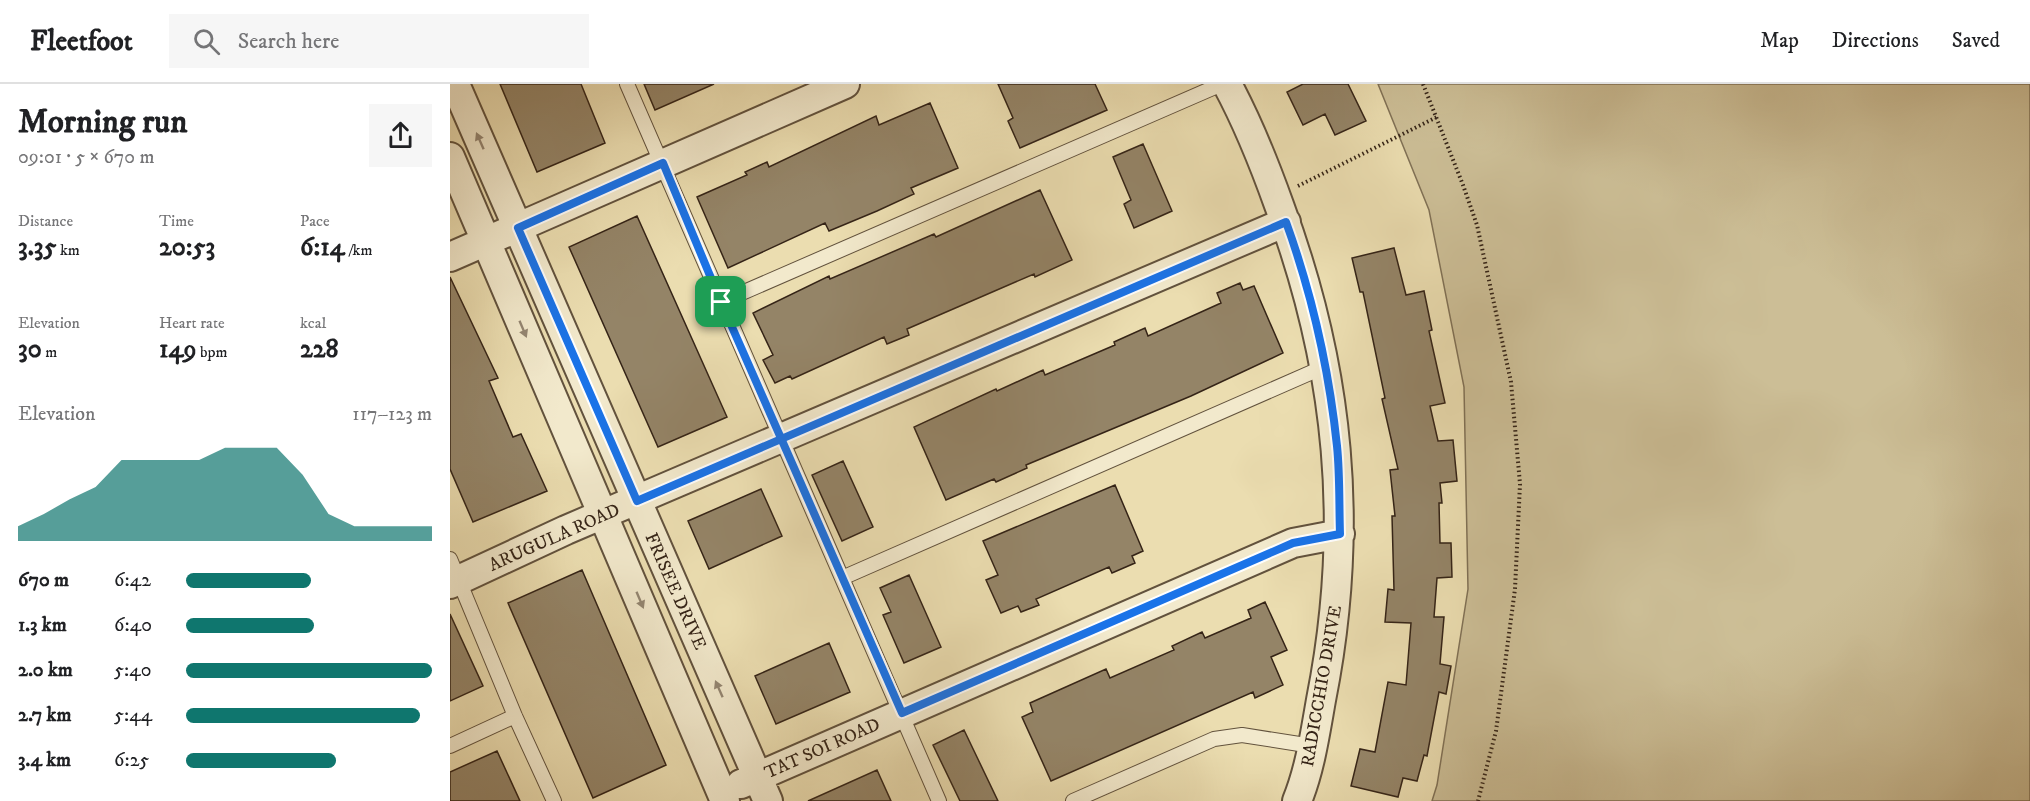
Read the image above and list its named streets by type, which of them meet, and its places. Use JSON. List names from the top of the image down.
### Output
{
  "streets": {
    "street": [
      "ARUGULA ROAD",
      "FRISEE DRIVE",
      "RADICCHIO DRIVE",
      "TAT SOI ROAD"
    ]
  },
  "crossings": [
    ["ARUGULA ROAD", "FRISEE DRIVE"],
    ["ARUGULA ROAD", "RADICCHIO DRIVE"],
    ["FRISEE DRIVE", "TAT SOI ROAD"],
    ["RADICCHIO DRIVE", "TAT SOI ROAD"]
  ],
  "page": {
    "header": "Fleetfoot",
    "search": "Search here",
    "nav": ["Map", "Directions", "Saved"],
    "heading": ["Morning run", "09:01 · 5 × 670 m"],
    "stats": [
      ["Distance", "3.35 km"],
      ["Time", "20:53"],
      ["Pace", "6:14 /km"],
      ["Elevation", "30 m"],
      ["Heart rate", "149 bpm"],
      ["kcal", "228"]
    ],
    "chart": ["Elevation", "117–123 m"],
    "list": [
      {
        "name": "670 m",
        "note": "6:42"
      },
      {
        "name": "1.3 km",
        "note": "6:40"
      },
      {
        "name": "2.0 km",
        "note": "5:40"
      },
      {
        "name": "2.7 km",
        "note": "5:44"
      },
      {
        "name": "3.4 km",
        "note": "6:25"
      }
    ]
  }
}
